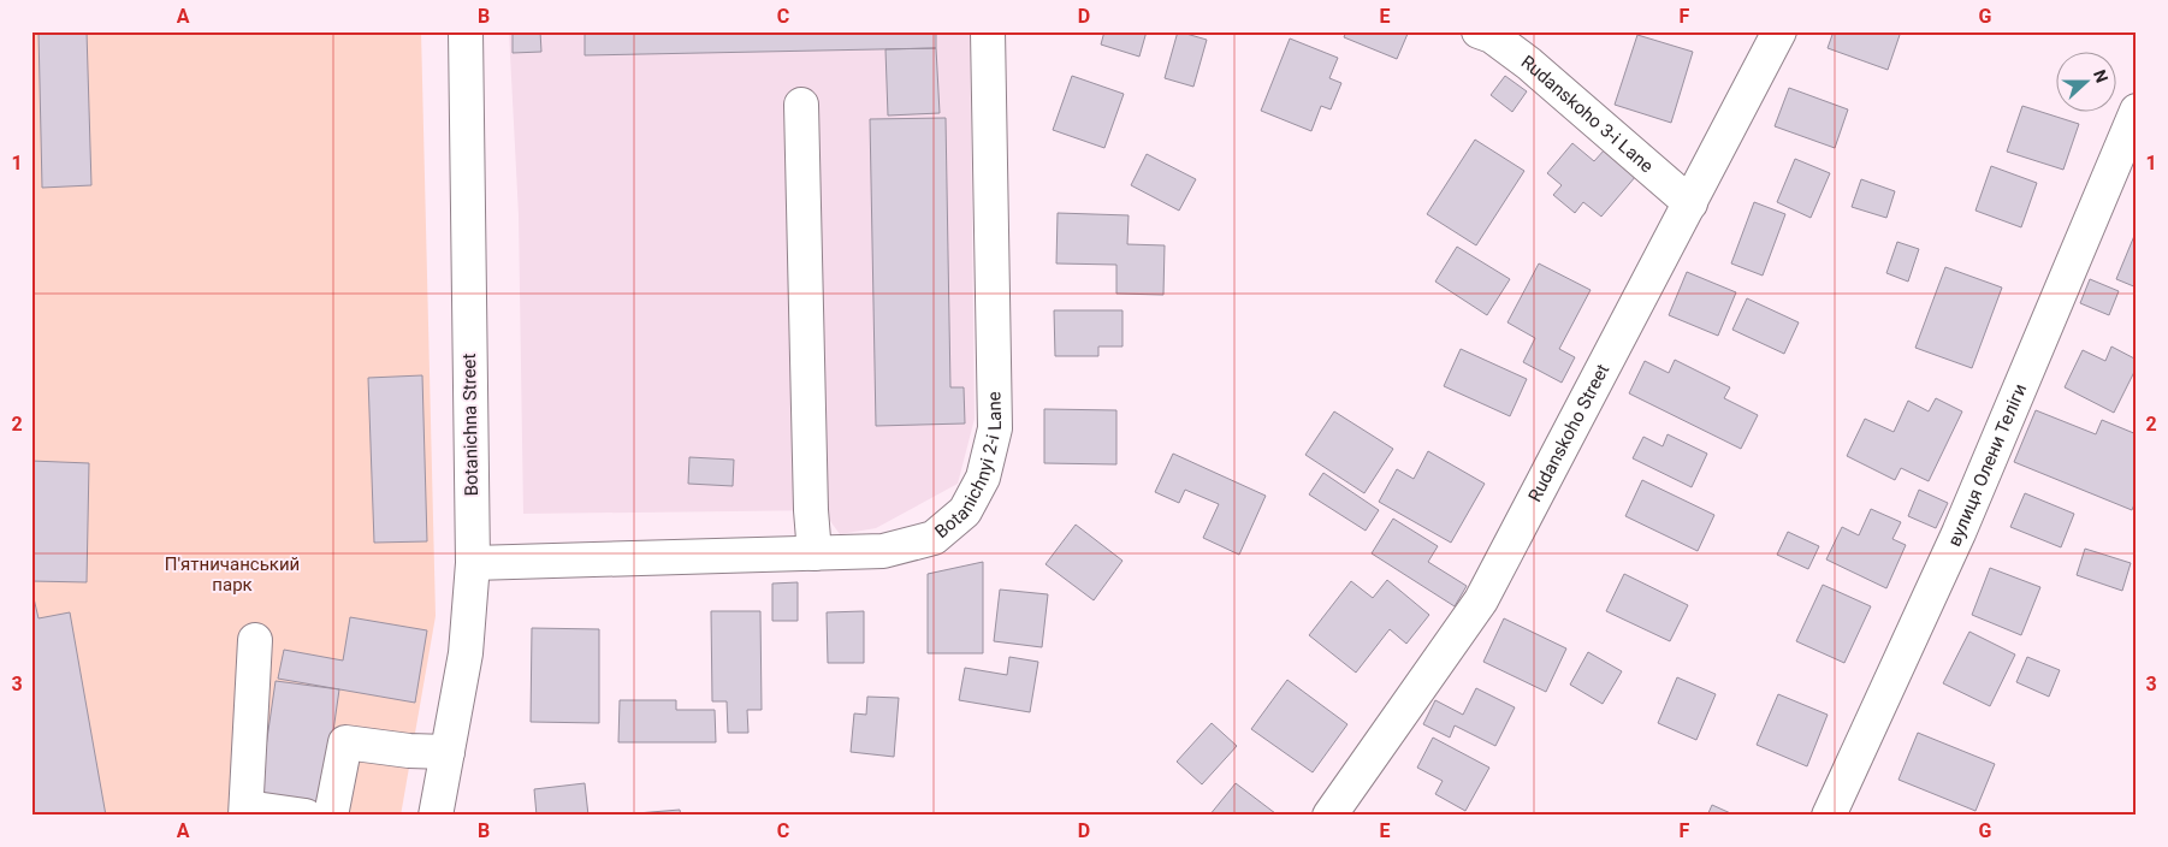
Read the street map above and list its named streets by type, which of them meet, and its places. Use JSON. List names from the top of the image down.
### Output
{
  "streets": {
    "street": [
      "Rudanskoho 3-i Lane",
      "Botanichna Street",
      "Rudanskoho Street",
      "Botanichnyi 2-i Lane",
      "вулиця Олени Теліги"
    ]
  },
  "crossings": [
    ["Rudanskoho 3-i Lane", "Rudanskoho Street"],
    ["Botanichna Street", "Botanichnyi 2-i Lane"]
  ],
  "parks": ["П'ятничанський парк"],
  "north": "right",
  "grid": {
    "columns": [
      "A",
      "B",
      "C",
      "D",
      "E",
      "F",
      "G"
    ],
    "rows": ["1", "2", "3"]
  }
}
